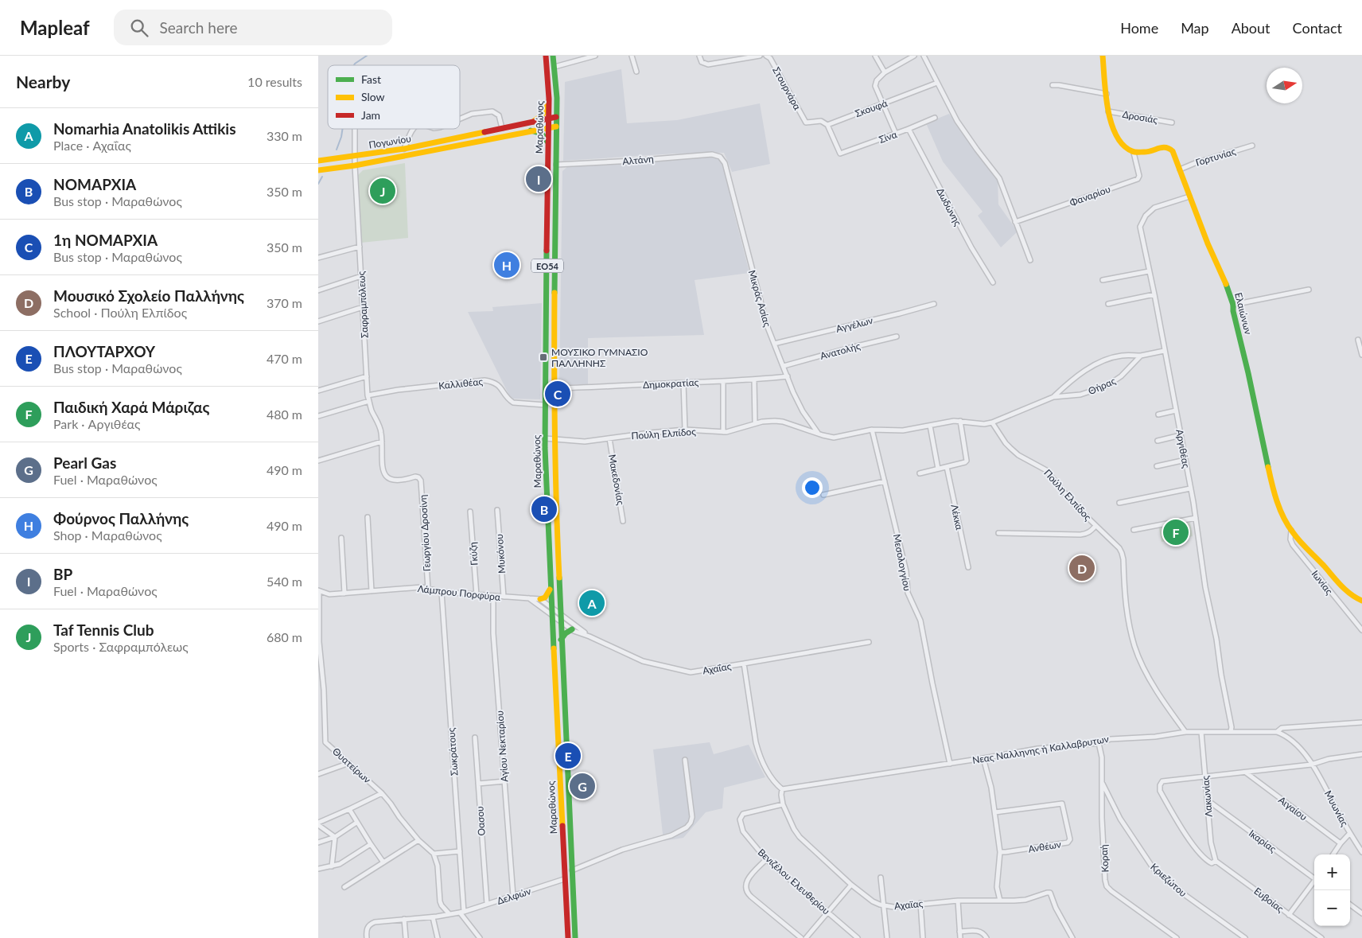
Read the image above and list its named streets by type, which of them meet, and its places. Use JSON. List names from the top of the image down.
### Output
{
  "streets": {
    "main road": [
      "Μαραθώνος",
      "Πογωνίου",
      "ΕΟ54",
      "Ελαιώνων"
    ],
    "street": [
      "Στουρνάρα",
      "Σκουφά",
      "Δροσιάς",
      "Σίνα",
      "Γορτυνίας",
      "Αλτάνη",
      "Φαναρίου",
      "Δωδώνης",
      "Μικράς Ασίας",
      "Σαφραμπόλεως",
      "Αγγέλων",
      "Ανατολής",
      "Καλλιθέας",
      "Δημοκρατίας",
      "Θήρας",
      "Πούλη Ελπίδος",
      "Αργιθέας",
      "Μακεδονίας",
      "Λέκκα",
      "Γεωργίου Δροσίνη",
      "Γκύζη",
      "Μυκόνου",
      "Μεσολογγίου",
      "Ιωνίας",
      "Λάμπρου Πορφύρα",
      "Αχαΐας",
      "Αγίου Νεκταρίου",
      "Νεας Nαλληνης ή Καλλαβρυτων",
      "Σωκράτους",
      "Θυατείρων",
      "Λακωνίας",
      "Αιγαίου",
      "Μυωνίας",
      "Οασου",
      "Ικαρίας",
      "Ανθέων",
      "Κοραή",
      "Κριεζώτου",
      "Βενιζέλου Ελευθερίου",
      "Δελφών",
      "Ευβοίας",
      "Αχαϊας"
    ]
  },
  "crossings": [
    ["Στουρνάρα", "Σκουφά"],
    ["Σκουφά", "Σίνα"],
    ["Μαραθώνος", "Πογωνίου"],
    ["Μαραθώνος", "Αλτάνη"],
    ["Μαραθώνος", "Καλλιθέας"],
    ["Μαραθώνος", "Δημοκρατίας"],
    ["Μαραθώνος", "Πούλη Ελπίδος"],
    ["Μαραθώνος", "Λάμπρου Πορφύρα"],
    ["Μαραθώνος", "Αχαΐας"],
    ["Μαραθώνος", "Δελφών"],
    ["Σίνα", "Δωδώνης"],
    ["Πογωνίου", "Σαφραμπόλεως"],
    ["Γορτυνίας", "Ελαιώνων"],
    ["Αλτάνη", "Μικράς Ασίας"],
    ["Φαναρίου", "Ελαιώνων"],
    ["Μικράς Ασίας", "Αγγέλων"],
    ["Μικράς Ασίας", "Ανατολής"],
    ["Μικράς Ασίας", "Δημοκρατίας"],
    ["Μικράς Ασίας", "Πούλη Ελπίδος"],
    ["Σαφραμπόλεως", "Καλλιθέας"],
    ["Σαφραμπόλεως", "Γεωργίου Δροσίνη"],
    ["Ελαιώνων", "Αργιθέας"],
    ["Ελαιώνων", "Ιωνίας"],
    ["Θήρας", "Πούλη Ελπίδος"],
    ["Θήρας", "Αργιθέας"],
    ["Πούλη Ελπίδος", "Μακεδονίας"],
    ["Πούλη Ελπίδος", "Μεσολογγίου"],
    ["Πούλη Ελπίδος", "Νεας Nαλληνης ή Καλλαβρυτων"],
    ["Αργιθέας", "Νεας Nαλληνης ή Καλλαβρυτων"],
    ["Γεωργίου Δροσίνη", "Λάμπρου Πορφύρα"],
    ["Γκύζη", "Λάμπρου Πορφύρα"],
    ["Μυκόνου", "Λάμπρου Πορφύρα"],
    ["Μεσολογγίου", "Νεας Nαλληνης ή Καλλαβρυτων"],
    ["Λάμπρου Πορφύρα", "Αχαΐας"],
    ["Λάμπρου Πορφύρα", "Αγίου Νεκταρίου"],
    ["Λάμπρου Πορφύρα", "Σωκράτους"],
    ["Λάμπρου Πορφύρα", "Θυατείρων"],
    ["Αχαΐας", "Νεας Nαλληνης ή Καλλαβρυτων"],
    ["Αχαΐας", "Αχαϊας"],
    ["Αγίου Νεκταρίου", "Δελφών"],
    ["Νεας Nαλληνης ή Καλλαβρυτων", "Λακωνίας"],
    ["Νεας Nαλληνης ή Καλλαβρυτων", "Κοραή"],
    ["Νεας Nαλληνης ή Καλλαβρυτων", "Αχαϊας"],
    ["Σωκράτους", "Δελφών"],
    ["Λακωνίας", "Ικαρίας"],
    ["Λακωνίας", "Ευβοίας"],
    ["Οασου", "Δελφών"],
    ["Κοραή", "Κριεζώτου"],
    ["Βενιζέλου Ελευθερίου", "Αχαϊας"]
  ],
  "places": {
    "transit": ["ΜΟΥΣΙΚΟ ΓΥΜΝΑΣΙΟ ΠΑΛΛΗΝΗΣ"]
  },
  "legend": ["Fast", "Slow", "Jam"],
  "north": "right",
  "page": {
    "header": "Mapleaf",
    "search": "Search here",
    "nav": [
      "Home",
      "Map",
      "About",
      "Contact"
    ],
    "heading": ["Nearby", "10 results"],
    "list": [
      {
        "mark": "A",
        "name": "Nomarhia Anatolikis Attikis",
        "note": "Place · Αχαΐας",
        "value": "330 m"
      },
      {
        "mark": "B",
        "name": "ΝΟΜΑΡΧΙΑ",
        "note": "Bus stop · Μαραθώνος",
        "value": "350 m"
      },
      {
        "mark": "C",
        "name": "1η ΝΟΜΑΡΧΙΑ",
        "note": "Bus stop · Μαραθώνος",
        "value": "350 m"
      },
      {
        "mark": "D",
        "name": "Μουσικό Σχολείο Παλλήνης",
        "note": "School · Πούλη Ελπίδος",
        "value": "370 m"
      },
      {
        "mark": "E",
        "name": "ΠΛΟΥΤΑΡΧΟΥ",
        "note": "Bus stop · Μαραθώνος",
        "value": "470 m"
      },
      {
        "mark": "F",
        "name": "Παιδική Χαρά Μάριζας",
        "note": "Park · Αργιθέας",
        "value": "480 m"
      },
      {
        "mark": "G",
        "name": "Pearl Gas",
        "note": "Fuel · Μαραθώνος",
        "value": "490 m"
      },
      {
        "mark": "H",
        "name": "Φούρνος Παλλήνης",
        "note": "Shop · Μαραθώνος",
        "value": "490 m"
      },
      {
        "mark": "I",
        "name": "BP",
        "note": "Fuel · Μαραθώνος",
        "value": "540 m"
      },
      {
        "mark": "J",
        "name": "Taf Tennis Club",
        "note": "Sports · Σαφραμπόλεως",
        "value": "680 m"
      }
    ],
    "pins": [
      "I",
      "J",
      "H",
      "C",
      "B",
      "F",
      "D",
      "A",
      "E",
      "G"
    ],
    "map_buttons": ["+", "−"]
  }
}
